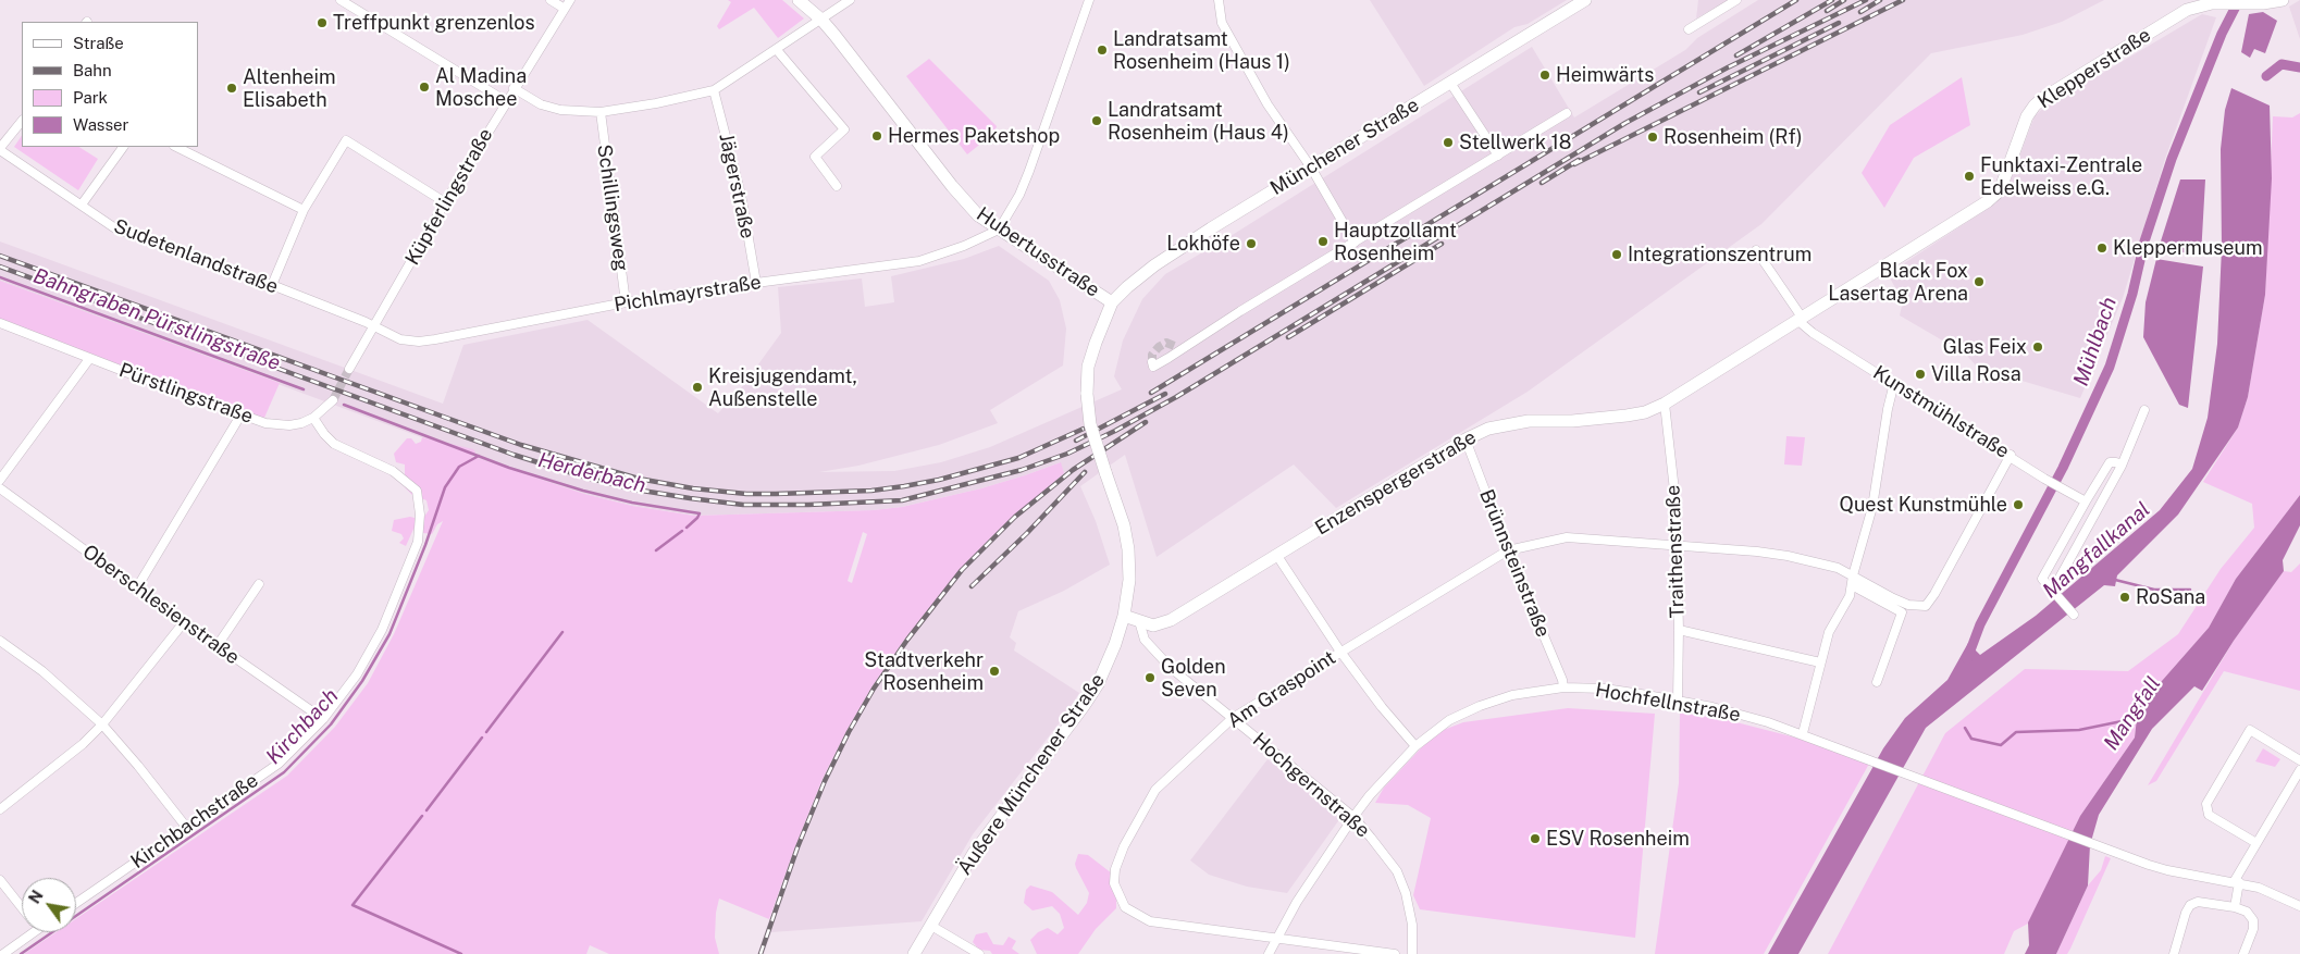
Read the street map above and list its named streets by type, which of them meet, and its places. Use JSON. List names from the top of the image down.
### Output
{
  "streets": {
    "main road": [
      "Klepperstraße",
      "Münchener Straße",
      "Hubertusstraße",
      "Enzenspergerstraße",
      "Äußere Münchener Straße"
    ],
    "street": [
      "Jägerstraße",
      "Küpferlingstraße",
      "Schillingsweg",
      "Sudetenlandstraße",
      "Pichlmayrstraße",
      "Pürstlingstraße",
      "Kunstmühlstraße",
      "Traithenstraße",
      "Brünnsteinstraße",
      "Oberschlesienstraße",
      "Am Graspoint",
      "Hochfellnstraße",
      "Hochgernstraße",
      "Kirchbachstraße"
    ]
  },
  "crossings": [
    ["Klepperstraße", "Kunstmühlstraße"],
    ["Klepperstraße", "Enzenspergerstraße"],
    ["Münchener Straße", "Hubertusstraße"],
    ["Münchener Straße", "Äußere Münchener Straße"],
    ["Jägerstraße", "Pichlmayrstraße"],
    ["Küpferlingstraße", "Sudetenlandstraße"],
    ["Küpferlingstraße", "Pichlmayrstraße"],
    ["Schillingsweg", "Pichlmayrstraße"],
    ["Hubertusstraße", "Pichlmayrstraße"],
    ["Hubertusstraße", "Äußere Münchener Straße"],
    ["Sudetenlandstraße", "Pichlmayrstraße"],
    ["Pürstlingstraße", "Kirchbachstraße"],
    ["Kunstmühlstraße", "Enzenspergerstraße"],
    ["Kunstmühlstraße", "Am Graspoint"],
    ["Enzenspergerstraße", "Traithenstraße"],
    ["Enzenspergerstraße", "Brünnsteinstraße"],
    ["Enzenspergerstraße", "Äußere Münchener Straße"],
    ["Enzenspergerstraße", "Hochgernstraße"],
    ["Traithenstraße", "Am Graspoint"],
    ["Traithenstraße", "Hochfellnstraße"],
    ["Brünnsteinstraße", "Am Graspoint"],
    ["Brünnsteinstraße", "Hochfellnstraße"],
    ["Oberschlesienstraße", "Kirchbachstraße"],
    ["Am Graspoint", "Hochfellnstraße"],
    ["Am Graspoint", "Hochgernstraße"],
    ["Hochfellnstraße", "Hochgernstraße"]
  ],
  "water": [
    "Bahngraben Pürstlingstraße",
    "Mühlbach",
    "Herderbach",
    "Mangfallkanal",
    "Mangfall",
    "Kirchbach"
  ],
  "places": [
    "Treffpunkt grenzenlos",
    "Landratsamt Rosenheim (Haus 1)",
    "Heimwärts",
    "Al Madina Moschee",
    "Altenheim Elisabeth",
    "Landratsamt Rosenheim (Haus 4)",
    "Hermes Paketshop",
    "Rosenheim (Rf)",
    "Stellwerk 18",
    "Funktaxi-Zentrale Edelweiss e.G.",
    "Hauptzollamt Rosenheim",
    "Lokhöfe",
    "Kleppermuseum",
    "Integrationszentrum",
    "Black Fox Lasertag Arena",
    "Glas Feix",
    "Villa Rosa",
    "Kreisjugendamt, Außenstelle",
    "Quest Kunstmühle",
    "RoSana",
    "Stadtverkehr Rosenheim",
    "Golden Seven",
    "ESV Rosenheim"
  ],
  "legend": [
    "Straße",
    "Bahn",
    "Park",
    "Wasser"
  ],
  "north": "top left"
}
